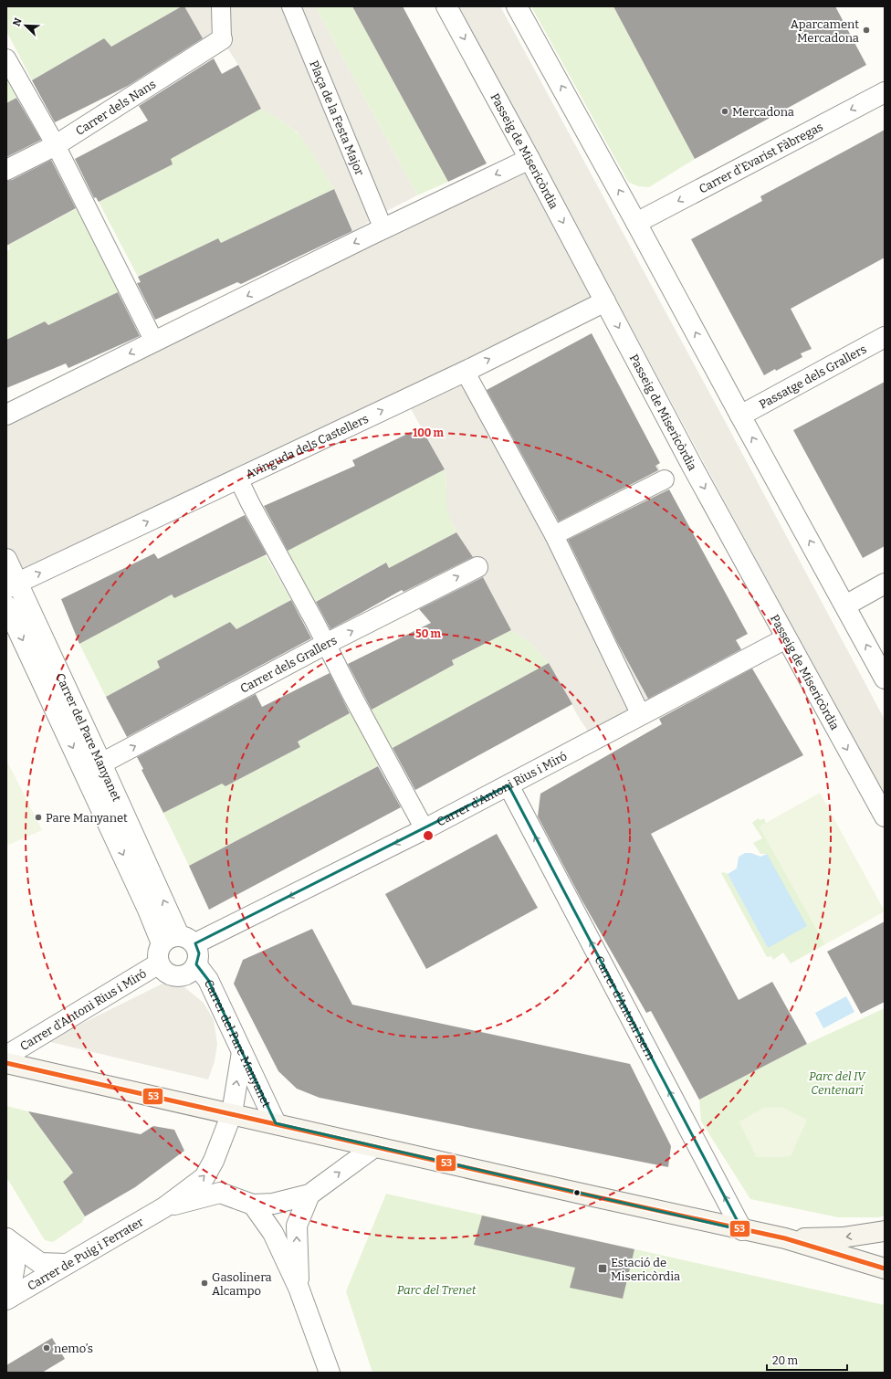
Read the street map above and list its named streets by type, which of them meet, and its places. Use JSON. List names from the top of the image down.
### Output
{
  "streets": {
    "street": [
      "Carrer dels Nans",
      "Plaça de la Festa Major",
      "Passeig de Misericòrdia",
      "Carrer d'Evarist Fàbregas",
      "Passatge dels Grallers",
      "Avinguda dels Castellers",
      "Carrer dels Grallers",
      "Carrer del Pare Manyanet",
      "Carrer d'Antoni Rius i Miró",
      "Carrer d'Antoni Isern",
      "Carrer de Puig i Ferrater"
    ]
  },
  "crossings": [
    ["Passeig de Misericòrdia", "Avinguda dels Castellers"],
    ["Passeig de Misericòrdia", "Carrer d'Antoni Rius i Miró"],
    ["Avinguda dels Castellers", "Carrer del Pare Manyanet"],
    ["Carrer dels Grallers", "Carrer del Pare Manyanet"],
    ["Carrer del Pare Manyanet", "Carrer d'Antoni Rius i Miró"],
    ["Carrer del Pare Manyanet", "Carrer de Puig i Ferrater"],
    ["Carrer d'Antoni Rius i Miró", "Carrer d'Antoni Isern"]
  ],
  "one_way": [
    "Carrer d'Evarist Fàbregas",
    "Carrer dels Grallers",
    "Carrer d'Antoni Isern",
    "Carrer de Puig i Ferrater"
  ],
  "parks": ["Parc del IV Centenari", "Parc del Trenet"],
  "places": {
    "other": [
      "Aparcament Mercadona",
      "Mercadona",
      "Pare Manyanet",
      "Gasolinera Alcampo",
      "nemo’s"
    ],
    "transit": ["Estació de Misericòrdia"]
  },
  "lines": ["transit line 53"],
  "scale_bar": "20 m",
  "north": "top left",
  "rings": ["100 m", "50 m"]
}
